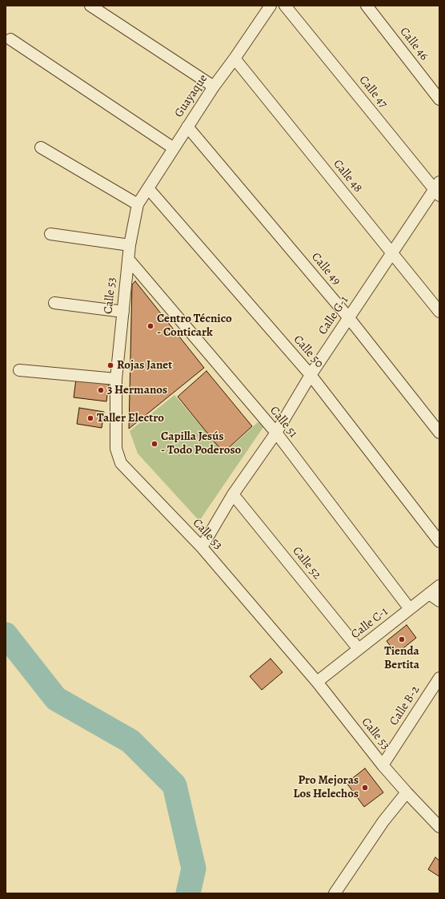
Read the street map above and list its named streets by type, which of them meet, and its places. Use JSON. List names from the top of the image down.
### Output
{
  "streets": {
    "street": [
      "Calle 46",
      "Calle 47",
      "Guayaque",
      "Calle 48",
      "Calle 49",
      "Calle 53",
      "Calle G-1",
      "Calle 50",
      "Calle 51",
      "Calle 52",
      "Calle C-1",
      "Calle B-2"
    ]
  },
  "crossings": [
    ["Calle 47", "Calle G-1"],
    ["Guayaque", "Calle 48"],
    ["Guayaque", "Calle 49"],
    ["Guayaque", "Calle 53"],
    ["Guayaque", "Calle 50"],
    ["Calle 48", "Calle G-1"],
    ["Calle 49", "Calle G-1"],
    ["Calle 53", "Calle G-1"],
    ["Calle 53", "Calle 51"],
    ["Calle 53", "Calle C-1"],
    ["Calle 53", "Calle B-2"],
    ["Calle G-1", "Calle 50"],
    ["Calle G-1", "Calle 51"],
    ["Calle G-1", "Calle 52"],
    ["Calle 51", "Calle C-1"],
    ["Calle 52", "Calle C-1"]
  ],
  "places": [
    "Centro Técnico - Conticark",
    "Rojas Janet",
    "3 Hermanos",
    "Taller Electro",
    "Capilla Jesús - Todo Poderoso",
    "Tienda Bertita",
    "Pro Mejoras Los Helechos"
  ]
}
